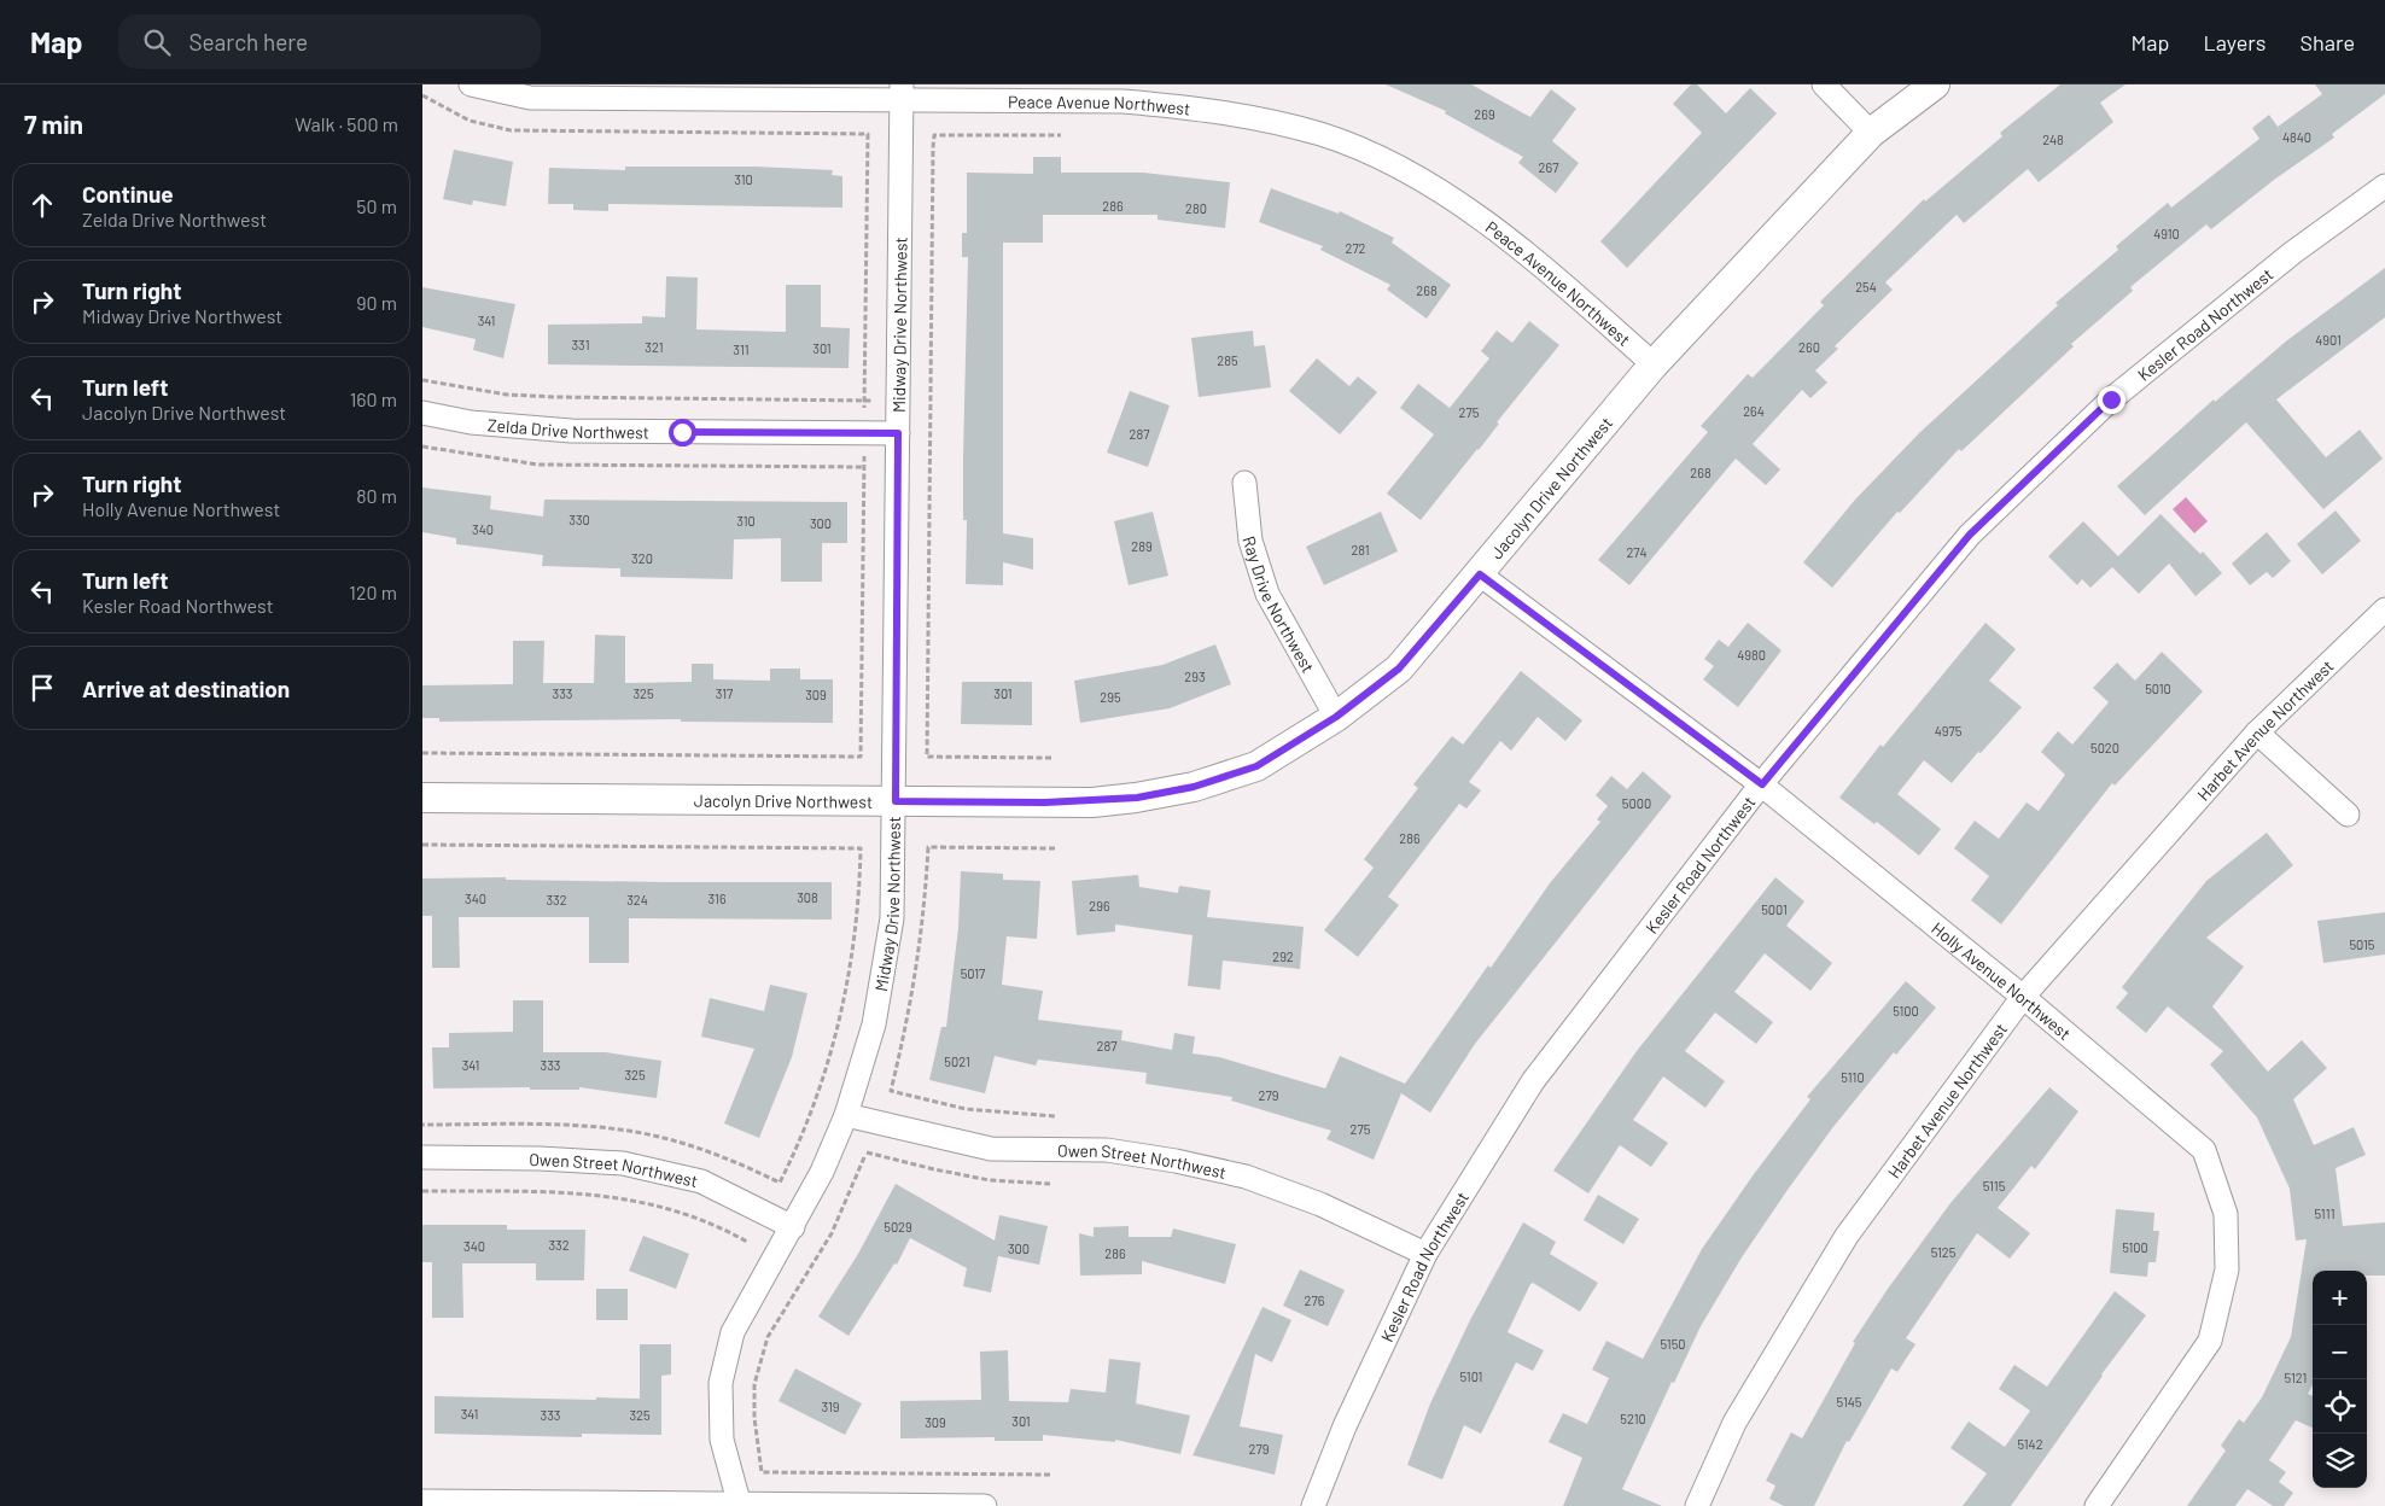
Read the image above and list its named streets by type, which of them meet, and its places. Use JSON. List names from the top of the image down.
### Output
{
  "streets": {
    "street": [
      "Peace Avenue Northwest",
      "Kesler Road Northwest",
      "Midway Drive Northwest",
      "Zelda Drive Northwest",
      "Jacolyn Drive Northwest",
      "Ray Drive Northwest",
      "Harbet Avenue Northwest",
      "Holly Avenue Northwest",
      "Owen Street Northwest"
    ]
  },
  "crossings": [
    ["Peace Avenue Northwest", "Midway Drive Northwest"],
    ["Peace Avenue Northwest", "Jacolyn Drive Northwest"],
    ["Kesler Road Northwest", "Holly Avenue Northwest"],
    ["Kesler Road Northwest", "Owen Street Northwest"],
    ["Midway Drive Northwest", "Zelda Drive Northwest"],
    ["Midway Drive Northwest", "Jacolyn Drive Northwest"],
    ["Midway Drive Northwest", "Owen Street Northwest"],
    ["Jacolyn Drive Northwest", "Ray Drive Northwest"],
    ["Jacolyn Drive Northwest", "Holly Avenue Northwest"],
    ["Harbet Avenue Northwest", "Holly Avenue Northwest"]
  ],
  "house_numbers": [
    "269",
    "4840",
    "248",
    "267",
    "310",
    "286",
    "280",
    "4910",
    "272",
    "254",
    "268",
    "341",
    "4901",
    "331",
    "321",
    "260",
    "301",
    "311",
    "285",
    "264",
    "275",
    "287",
    "268",
    "330",
    "310",
    "300",
    "340",
    "289",
    "281",
    "274",
    "320",
    "4980",
    "293",
    "5010",
    "333",
    "325",
    "317",
    "301",
    "309",
    "295",
    "4975",
    "5020",
    "5000",
    "286",
    "308",
    "340",
    "316",
    "332",
    "324",
    "296",
    "5001",
    "5015",
    "292",
    "5017",
    "5100",
    "287",
    "5021",
    "341",
    "333",
    "325",
    "5110",
    "279",
    "275",
    "5115",
    "5111",
    "5029",
    "332",
    "340",
    "5100",
    "300",
    "5125",
    "286",
    "276",
    "5150",
    "5101",
    "5121",
    "5145",
    "319",
    "341",
    "333",
    "325",
    "5210",
    "301",
    "309",
    "5142",
    "279"
  ],
  "page": {
    "header": "Map",
    "search": "Search here",
    "nav": ["Map", "Layers", "Share"],
    "heading": ["7 min", "Walk · 500 m"],
    "list": [
      ["Continue", "Zelda Drive Northwest", "50 m"],
      ["Turn right", "Midway Drive Northwest", "90 m"],
      ["Turn left", "Jacolyn Drive Northwest", "160 m"],
      ["Turn right", "Holly Avenue Northwest", "80 m"],
      ["Turn left", "Kesler Road Northwest", "120 m"],
      "Arrive at destination"
    ],
    "map_buttons": ["+", "−"]
  }
}
